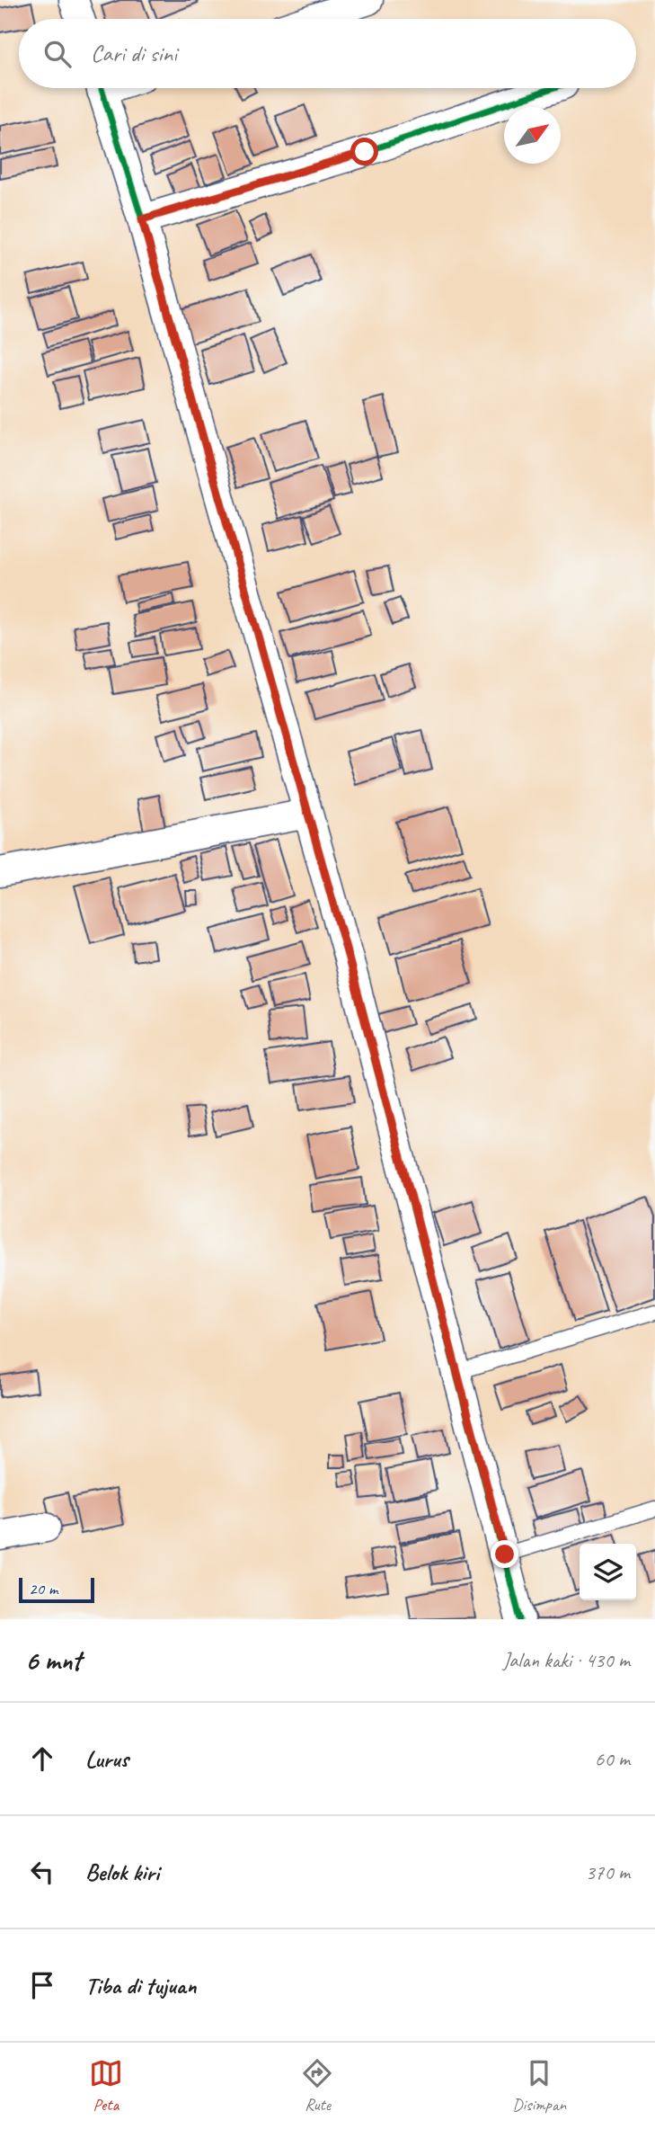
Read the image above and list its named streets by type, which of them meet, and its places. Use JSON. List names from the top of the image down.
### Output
{
  "scale_bar": "20 m",
  "north": "top right",
  "page": {
    "search": "Cari di sini",
    "scale": "20 m",
    "heading": ["6 mnt", "Jalan kaki · 430 m"],
    "list": [
      ["Lurus", "60 m"],
      ["Belok kiri", "370 m"],
      "Tiba di tujuan"
    ],
    "nav": ["Peta", "Rute", "Disimpan"]
  }
}
